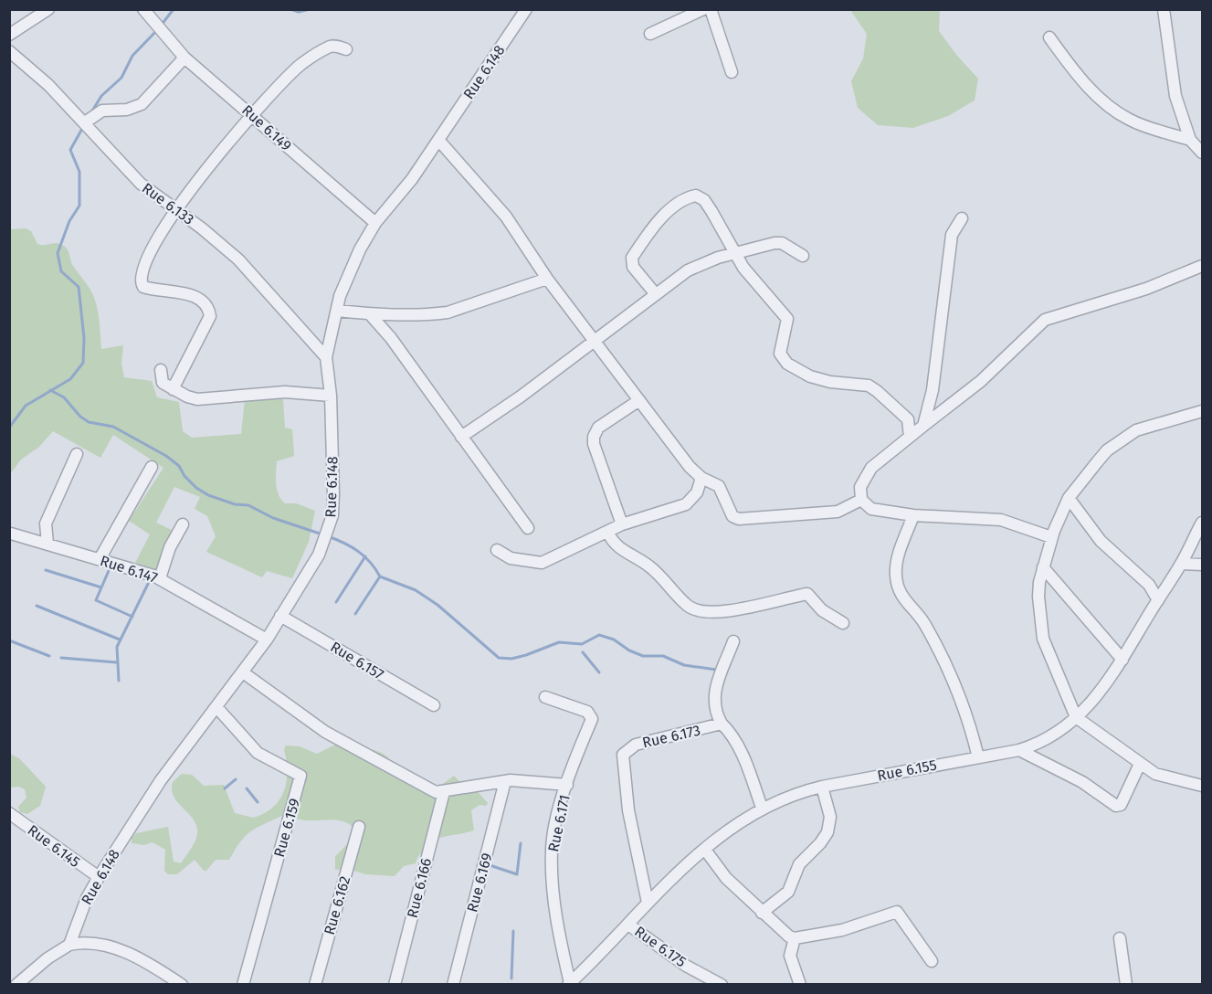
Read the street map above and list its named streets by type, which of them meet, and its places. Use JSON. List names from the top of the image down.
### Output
{
  "streets": {
    "street": [
      "Rue 6.148",
      "Rue 6.149",
      "Rue 6.133",
      "Rue 6.147",
      "Rue 6.157",
      "Rue 6.173",
      "Rue 6.155",
      "Rue 6.171",
      "Rue 6.159",
      "Rue 6.145",
      "Rue 6.169",
      "Rue 6.166",
      "Rue 6.162",
      "Rue 6.175"
    ]
  },
  "crossings": [
    ["Rue 6.148", "Rue 6.149"],
    ["Rue 6.148", "Rue 6.133"],
    ["Rue 6.148", "Rue 6.147"],
    ["Rue 6.148", "Rue 6.157"],
    ["Rue 6.148", "Rue 6.159"],
    ["Rue 6.148", "Rue 6.145"],
    ["Rue 6.173", "Rue 6.155"],
    ["Rue 6.155", "Rue 6.171"],
    ["Rue 6.155", "Rue 6.175"]
  ]
}
